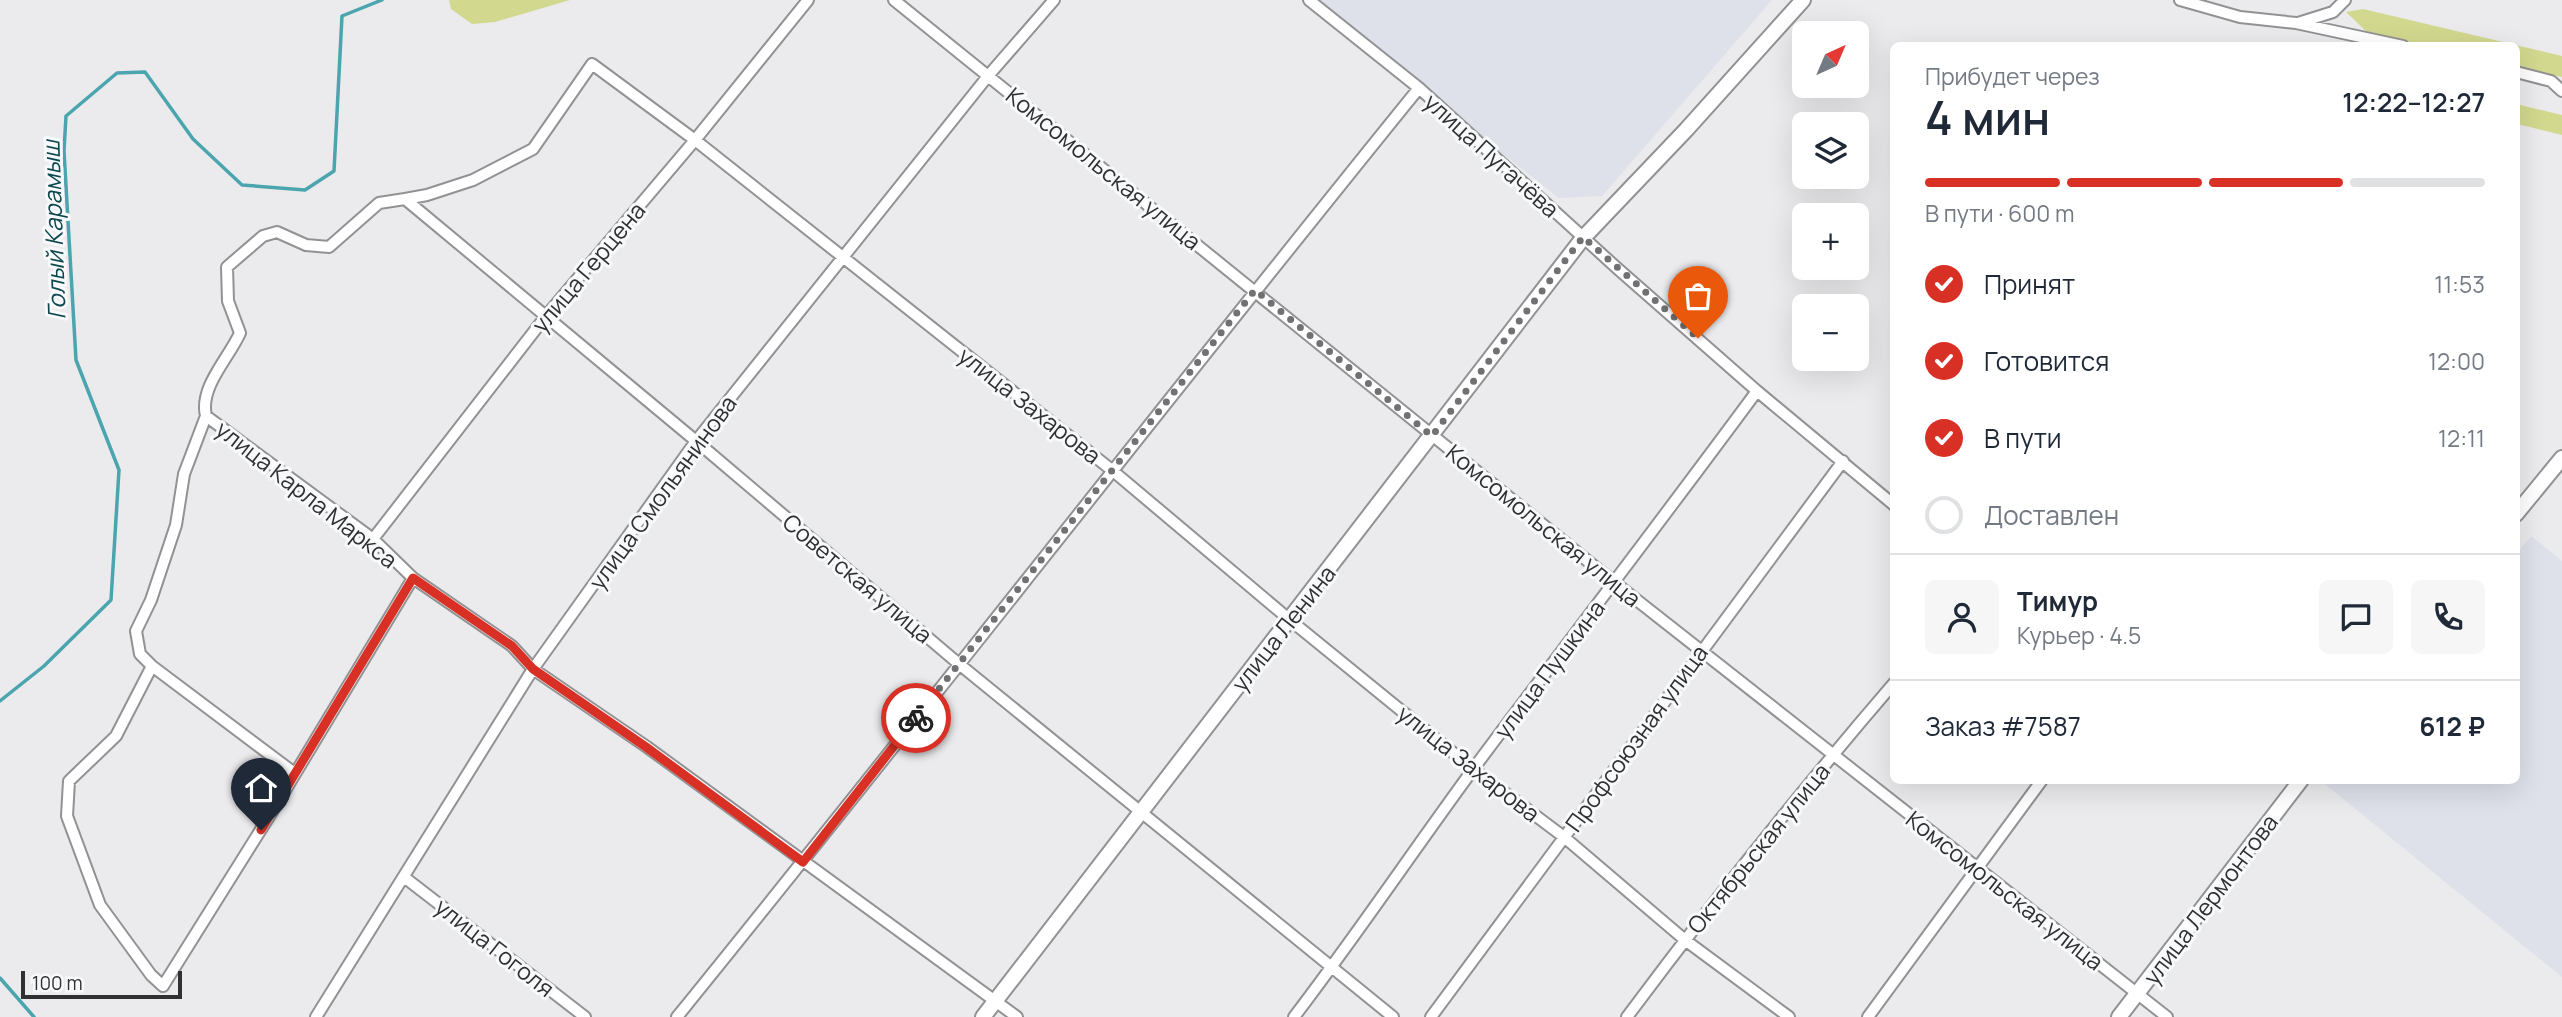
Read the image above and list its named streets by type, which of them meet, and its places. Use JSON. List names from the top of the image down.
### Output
{
  "streets": {
    "street": [
      "улица Пугачёва",
      "Комсомольская улица",
      "улица Герцена",
      "улица Захарова",
      "улица Смольянинова",
      "улица Карла Маркса",
      "Советская улица",
      "улица Ленина",
      "улица Пушкина",
      "Профсоюзная улица",
      "Октябрьская улица",
      "улица Лермонтова",
      "улица Гоголя"
    ]
  },
  "crossings": [
    ["улица Пугачёва", "улица Ленина"],
    ["улица Пугачёва", "улица Пушкина"],
    ["улица Пугачёва", "Профсоюзная улица"],
    ["Комсомольская улица", "улица Смольянинова"],
    ["Комсомольская улица", "улица Ленина"],
    ["Комсомольская улица", "улица Пушкина"],
    ["Комсомольская улица", "Профсоюзная улица"],
    ["Комсомольская улица", "Октябрьская улица"],
    ["Комсомольская улица", "улица Лермонтова"],
    ["улица Герцена", "улица Захарова"],
    ["улица Герцена", "улица Карла Маркса"],
    ["улица Герцена", "Советская улица"],
    ["улица Захарова", "улица Смольянинова"],
    ["улица Захарова", "Советская улица"],
    ["улица Захарова", "улица Ленина"],
    ["улица Захарова", "улица Пушкина"],
    ["улица Захарова", "Профсоюзная улица"],
    ["улица Захарова", "Октябрьская улица"],
    ["улица Смольянинова", "улица Карла Маркса"],
    ["улица Смольянинова", "Советская улица"],
    ["улица Смольянинова", "улица Гоголя"],
    ["улица Карла Маркса", "улица Ленина"],
    ["Советская улица", "улица Ленина"],
    ["Советская улица", "улица Пушкина"]
  ],
  "water": ["Голый Карамыш"],
  "scale_bar": "100 m",
  "north": "top right",
  "page": {
    "map_buttons": ["+", "−"],
    "heading": ["4 мин", "Прибудет через", "12:22–12:27"],
    "panel": [
      "Тимур",
      "Курьер · 4.5",
      "Заказ #7587",
      "612 ₽"
    ],
    "bar": "В пути · 600 m",
    "list": [
      ["Принят", "11:53"],
      ["Готовится", "12:00"],
      ["В пути", "12:11"],
      "Доставлен"
    ],
    "scale": "100 m"
  }
}
